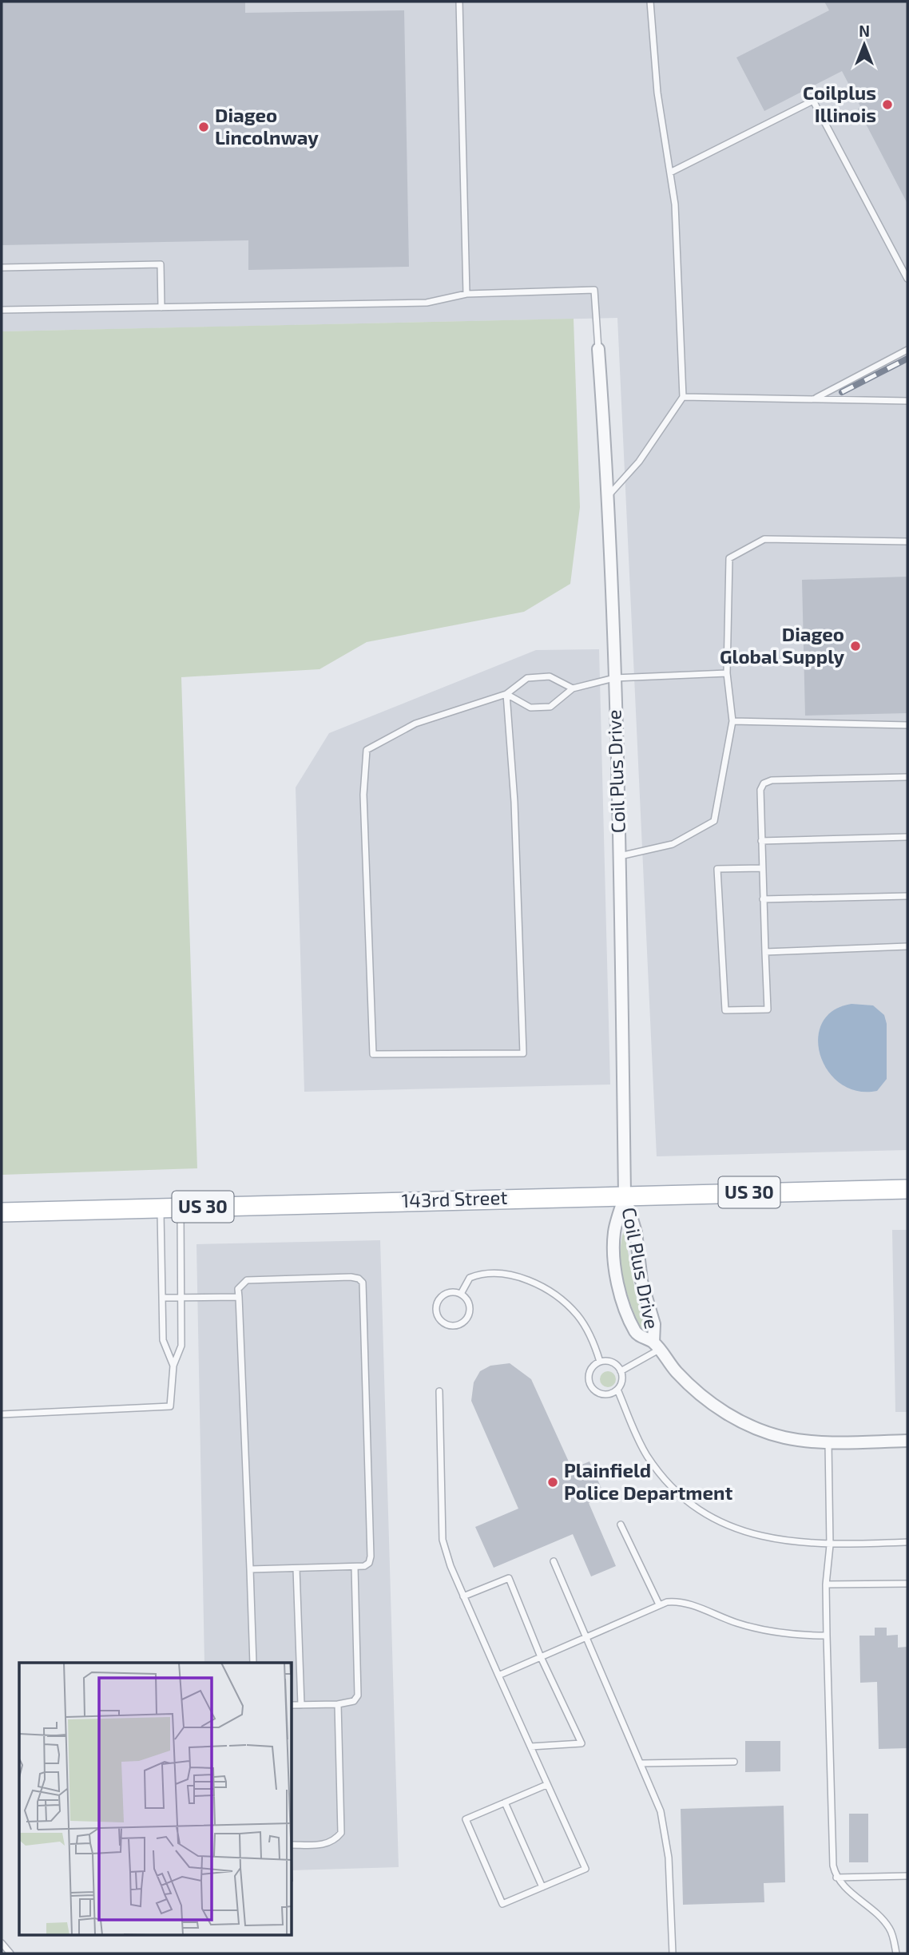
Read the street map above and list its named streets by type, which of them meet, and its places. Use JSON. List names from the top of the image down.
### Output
{
  "streets": {
    "main road": ["US 30", "143rd Street"],
    "street": ["Coil Plus Drive"]
  },
  "crossings": [
    ["Coil Plus Drive", "143rd Street"]
  ],
  "places": [
    "Coilplus Illinois",
    "Diageo Lincolnway",
    "Diageo Global Supply",
    "Plainfield Police Department"
  ],
  "north": "top"
}
